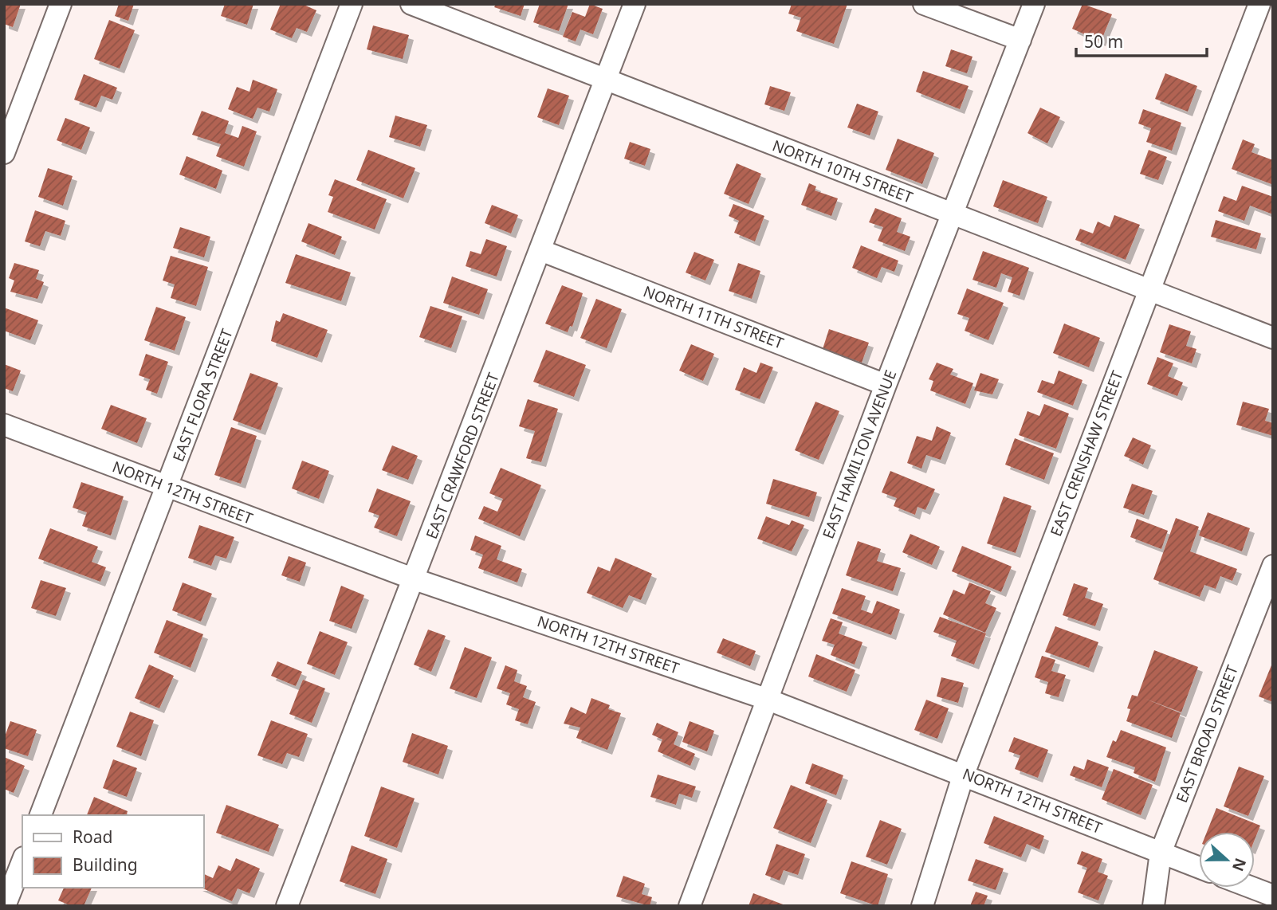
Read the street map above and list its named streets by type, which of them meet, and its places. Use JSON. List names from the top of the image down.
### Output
{
  "streets": {
    "street": [
      "NORTH 10TH STREET",
      "NORTH 11TH STREET",
      "EAST FLORA STREET",
      "EAST CRENSHAW STREET",
      "EAST HAMILTON AVENUE",
      "EAST CRAWFORD STREET",
      "NORTH 12TH STREET",
      "EAST BROAD STREET"
    ]
  },
  "crossings": [
    ["NORTH 10TH STREET", "EAST CRENSHAW STREET"],
    ["NORTH 10TH STREET", "EAST HAMILTON AVENUE"],
    ["NORTH 10TH STREET", "EAST CRAWFORD STREET"],
    ["NORTH 11TH STREET", "EAST HAMILTON AVENUE"],
    ["NORTH 11TH STREET", "EAST CRAWFORD STREET"],
    ["EAST FLORA STREET", "NORTH 12TH STREET"],
    ["EAST CRENSHAW STREET", "NORTH 12TH STREET"],
    ["EAST HAMILTON AVENUE", "NORTH 12TH STREET"],
    ["EAST CRAWFORD STREET", "NORTH 12TH STREET"],
    ["NORTH 12TH STREET", "EAST BROAD STREET"]
  ],
  "legend": ["Road", "Building"],
  "scale_bar": "50 m",
  "north": "right"
}
